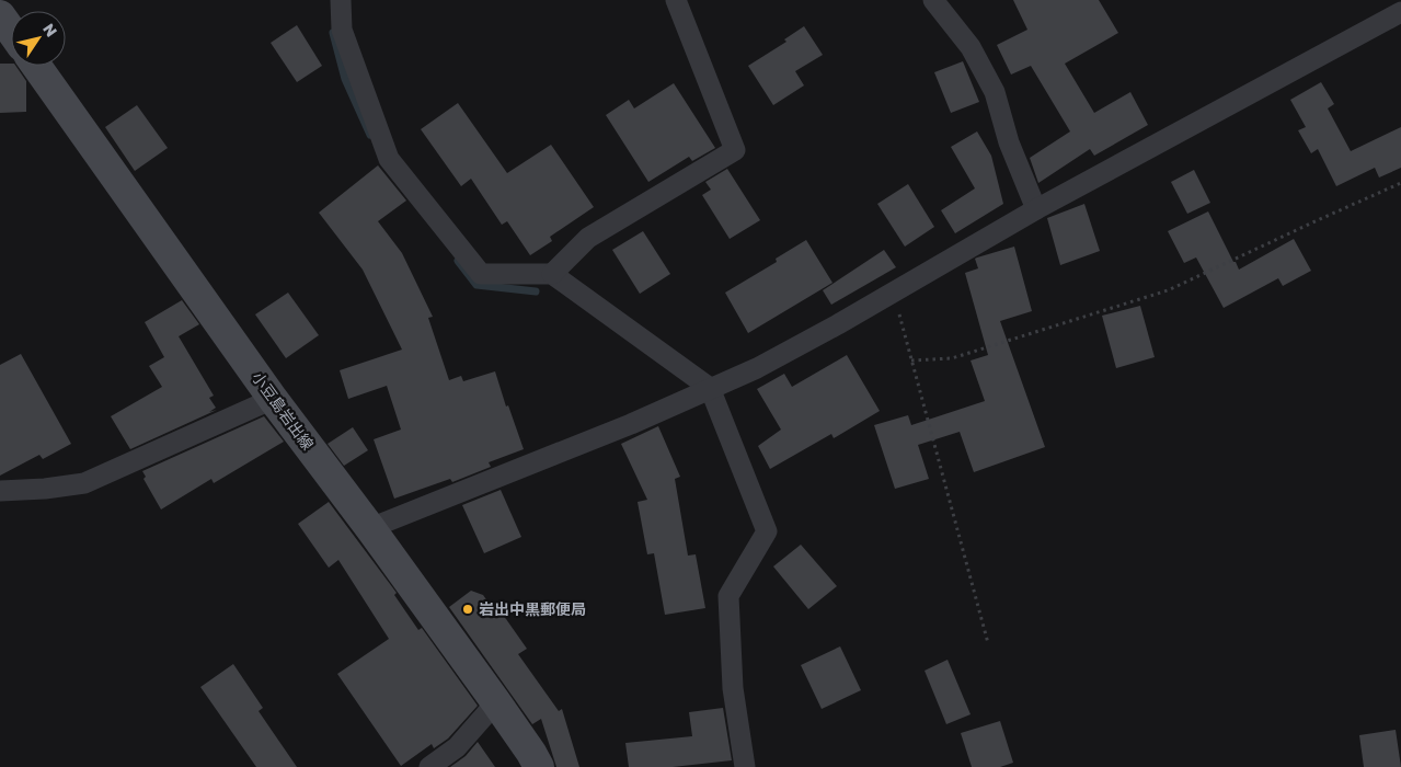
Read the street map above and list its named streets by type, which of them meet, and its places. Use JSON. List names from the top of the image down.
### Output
{
  "streets": {
    "main road": ["小豆島岩出線"]
  },
  "places": ["岩出中黒郵便局"],
  "north": "top right"
}
